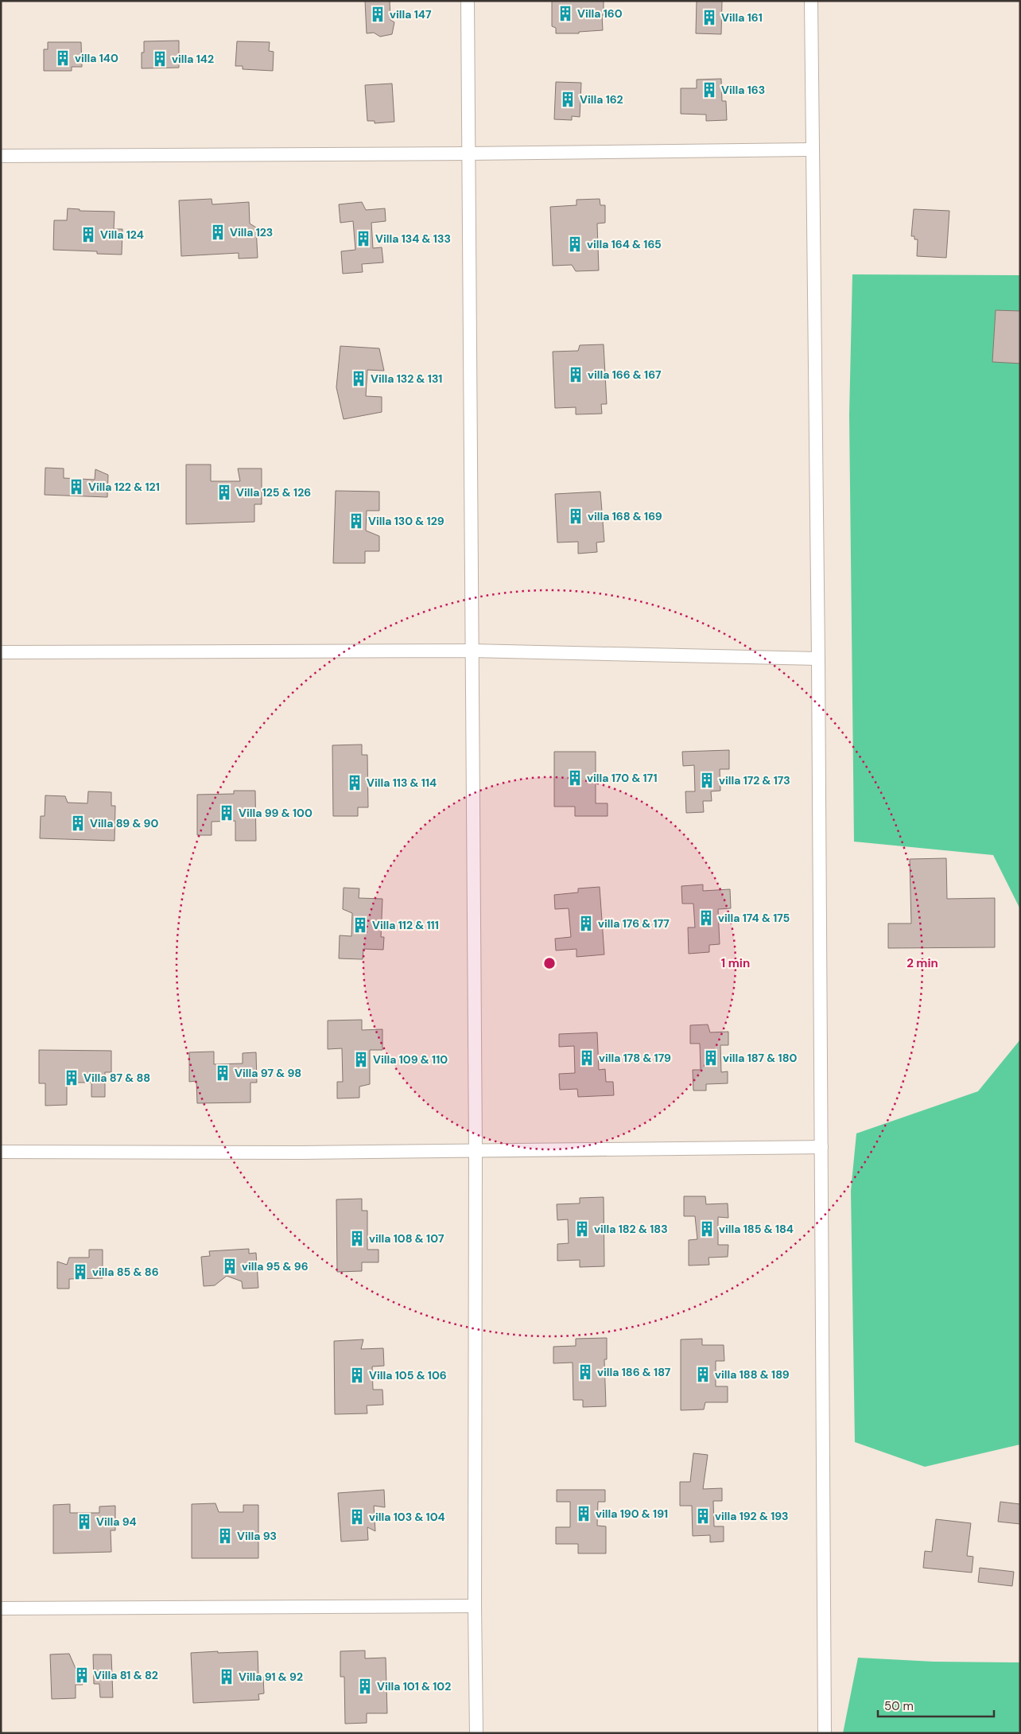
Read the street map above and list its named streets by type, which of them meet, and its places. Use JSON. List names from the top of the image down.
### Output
{
  "places": {
    "building": [
      "Villa 160",
      "villa 147",
      "Villa 161",
      "villa 140",
      "villa 142",
      "Villa 163",
      "Villa 162",
      "Villa 123",
      "Villa 124",
      "Villa 134 & 133",
      "villa 164 & 165",
      "villa 166 & 167",
      "Villa 132 & 131",
      "Villa 122 & 121",
      "Villa 125 & 126",
      "villa 168 & 169",
      "Villa 130 & 129",
      "villa 170 & 171",
      "villa 172 & 173",
      "Villa 113 & 114",
      "Villa 99 & 100",
      "Villa 89 & 90",
      "villa 174 & 175",
      "villa 176 & 177",
      "Villa 112 & 111",
      "villa 178 & 179",
      "villa 187 & 180",
      "Villa 109 & 110",
      "Villa 97 & 98",
      "Villa 87 & 88",
      "villa 182 & 183",
      "villa 185 & 184",
      "villa 108 & 107",
      "villa 95 & 96",
      "villa 85 & 86",
      "villa 186 & 187",
      "villa 188 & 189",
      "Villa 105 & 106",
      "villa 190 & 191",
      "villa 192 & 193",
      "villa 103 & 104",
      "Villa 94",
      "Villa 93",
      "Villa 81 & 82",
      "Villa 91 & 92",
      "Villa 101 & 102"
    ]
  },
  "scale_bar": "50 m",
  "rings": ["1 min", "2 min"]
}
